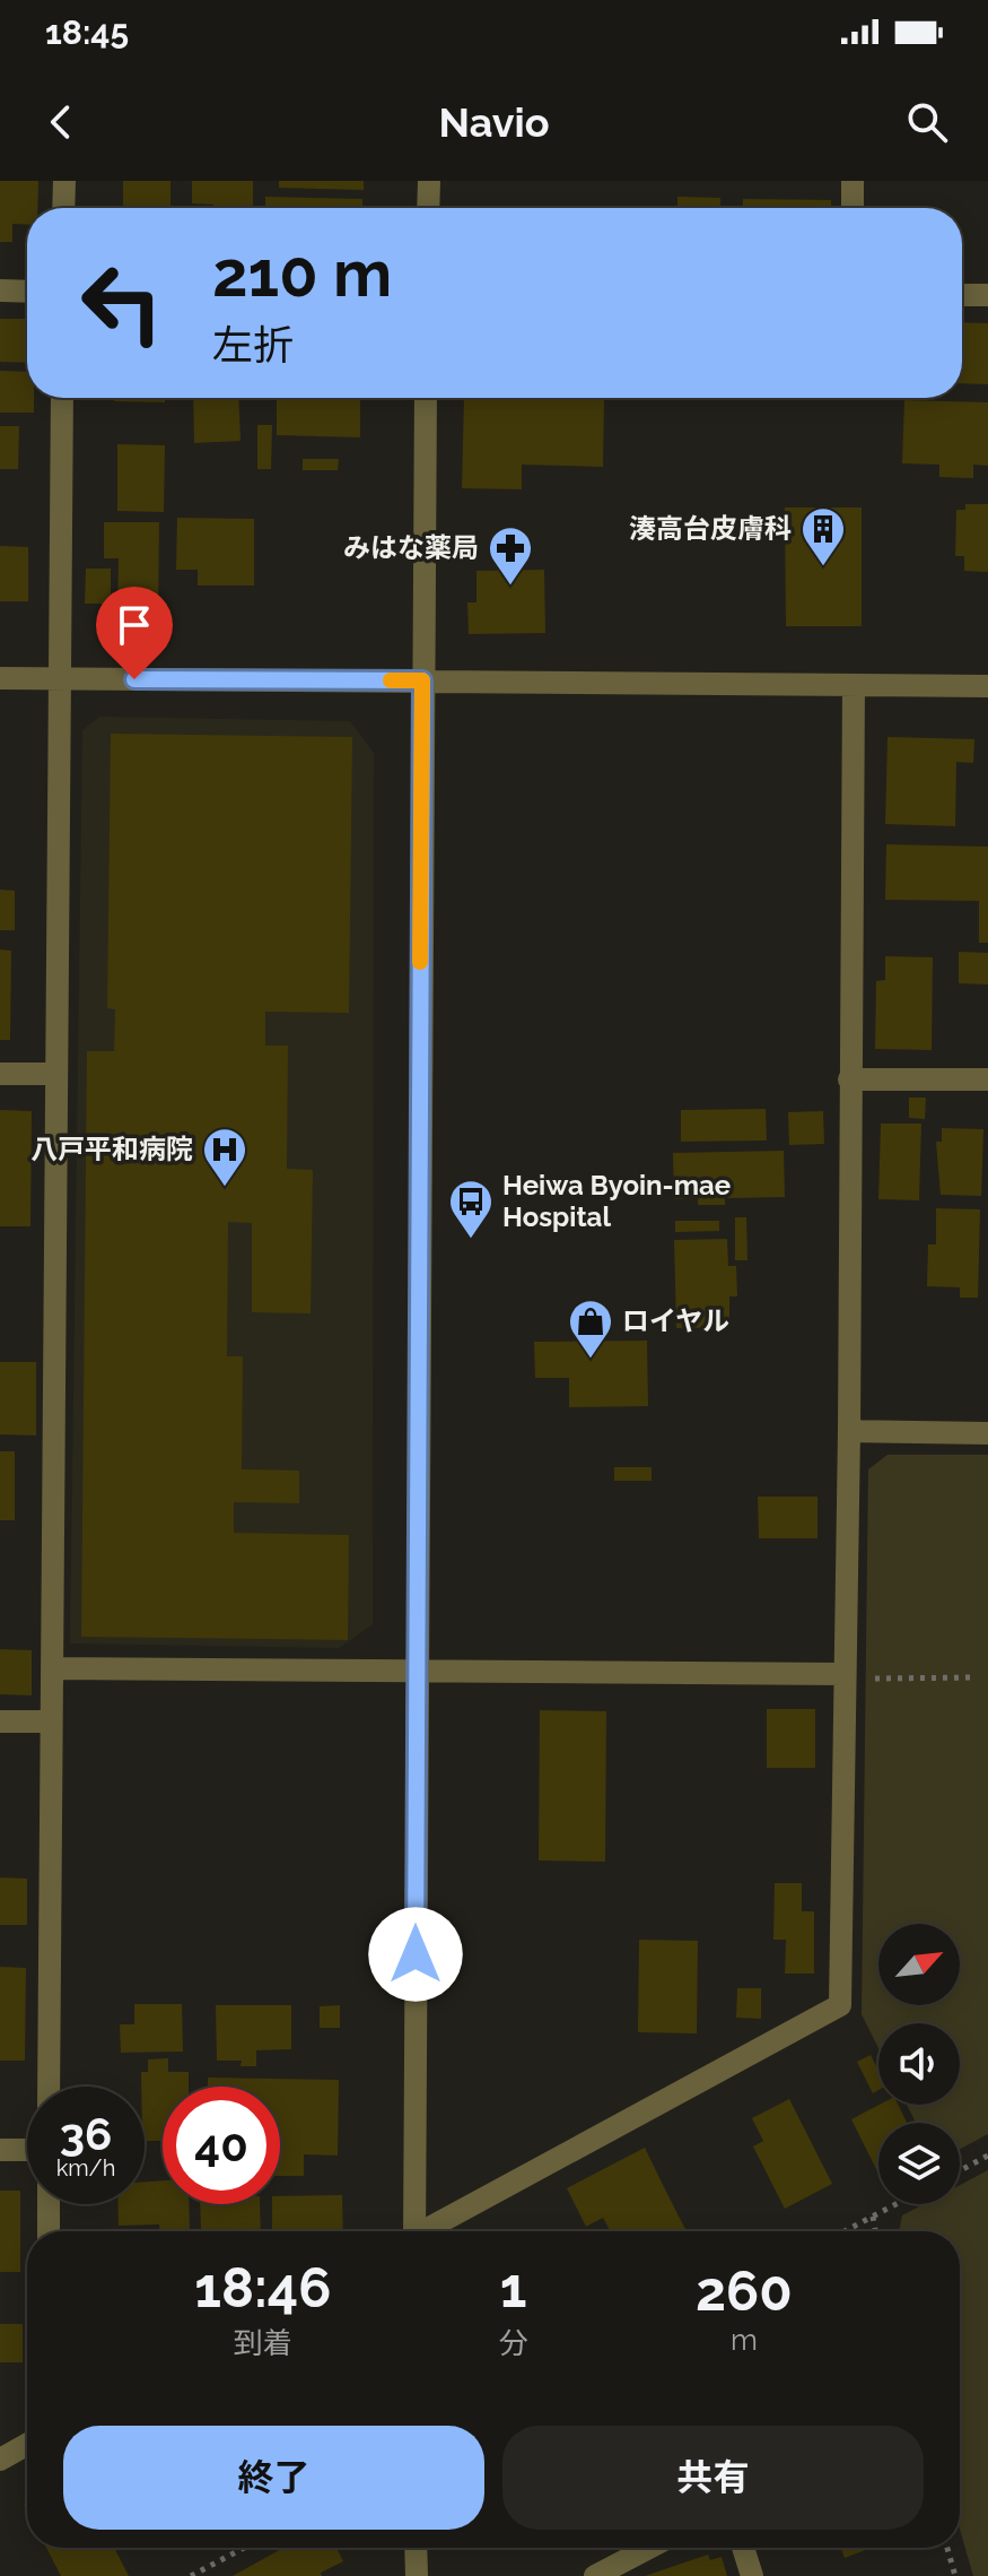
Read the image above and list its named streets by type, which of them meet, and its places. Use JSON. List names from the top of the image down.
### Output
{
  "places": {
    "building": ["湊高台皮膚科"],
    "pharmacy": ["みはな薬局"],
    "hospital": ["八戸平和病院"],
    "bus stop": ["Heiwa Byoin-mae Hospital"],
    "shop": ["ロイヤル"]
  },
  "north": "top right",
  "page": {
    "status": "18:45",
    "header": "Navio",
    "turn": ["210 m", "左折"],
    "speed": "36 km/h",
    "limit": "40",
    "eta": [
      "18:46",
      "到着",
      "1",
      "分",
      "260",
      "m"
    ],
    "buttons": ["終了", "共有"]
  }
}
